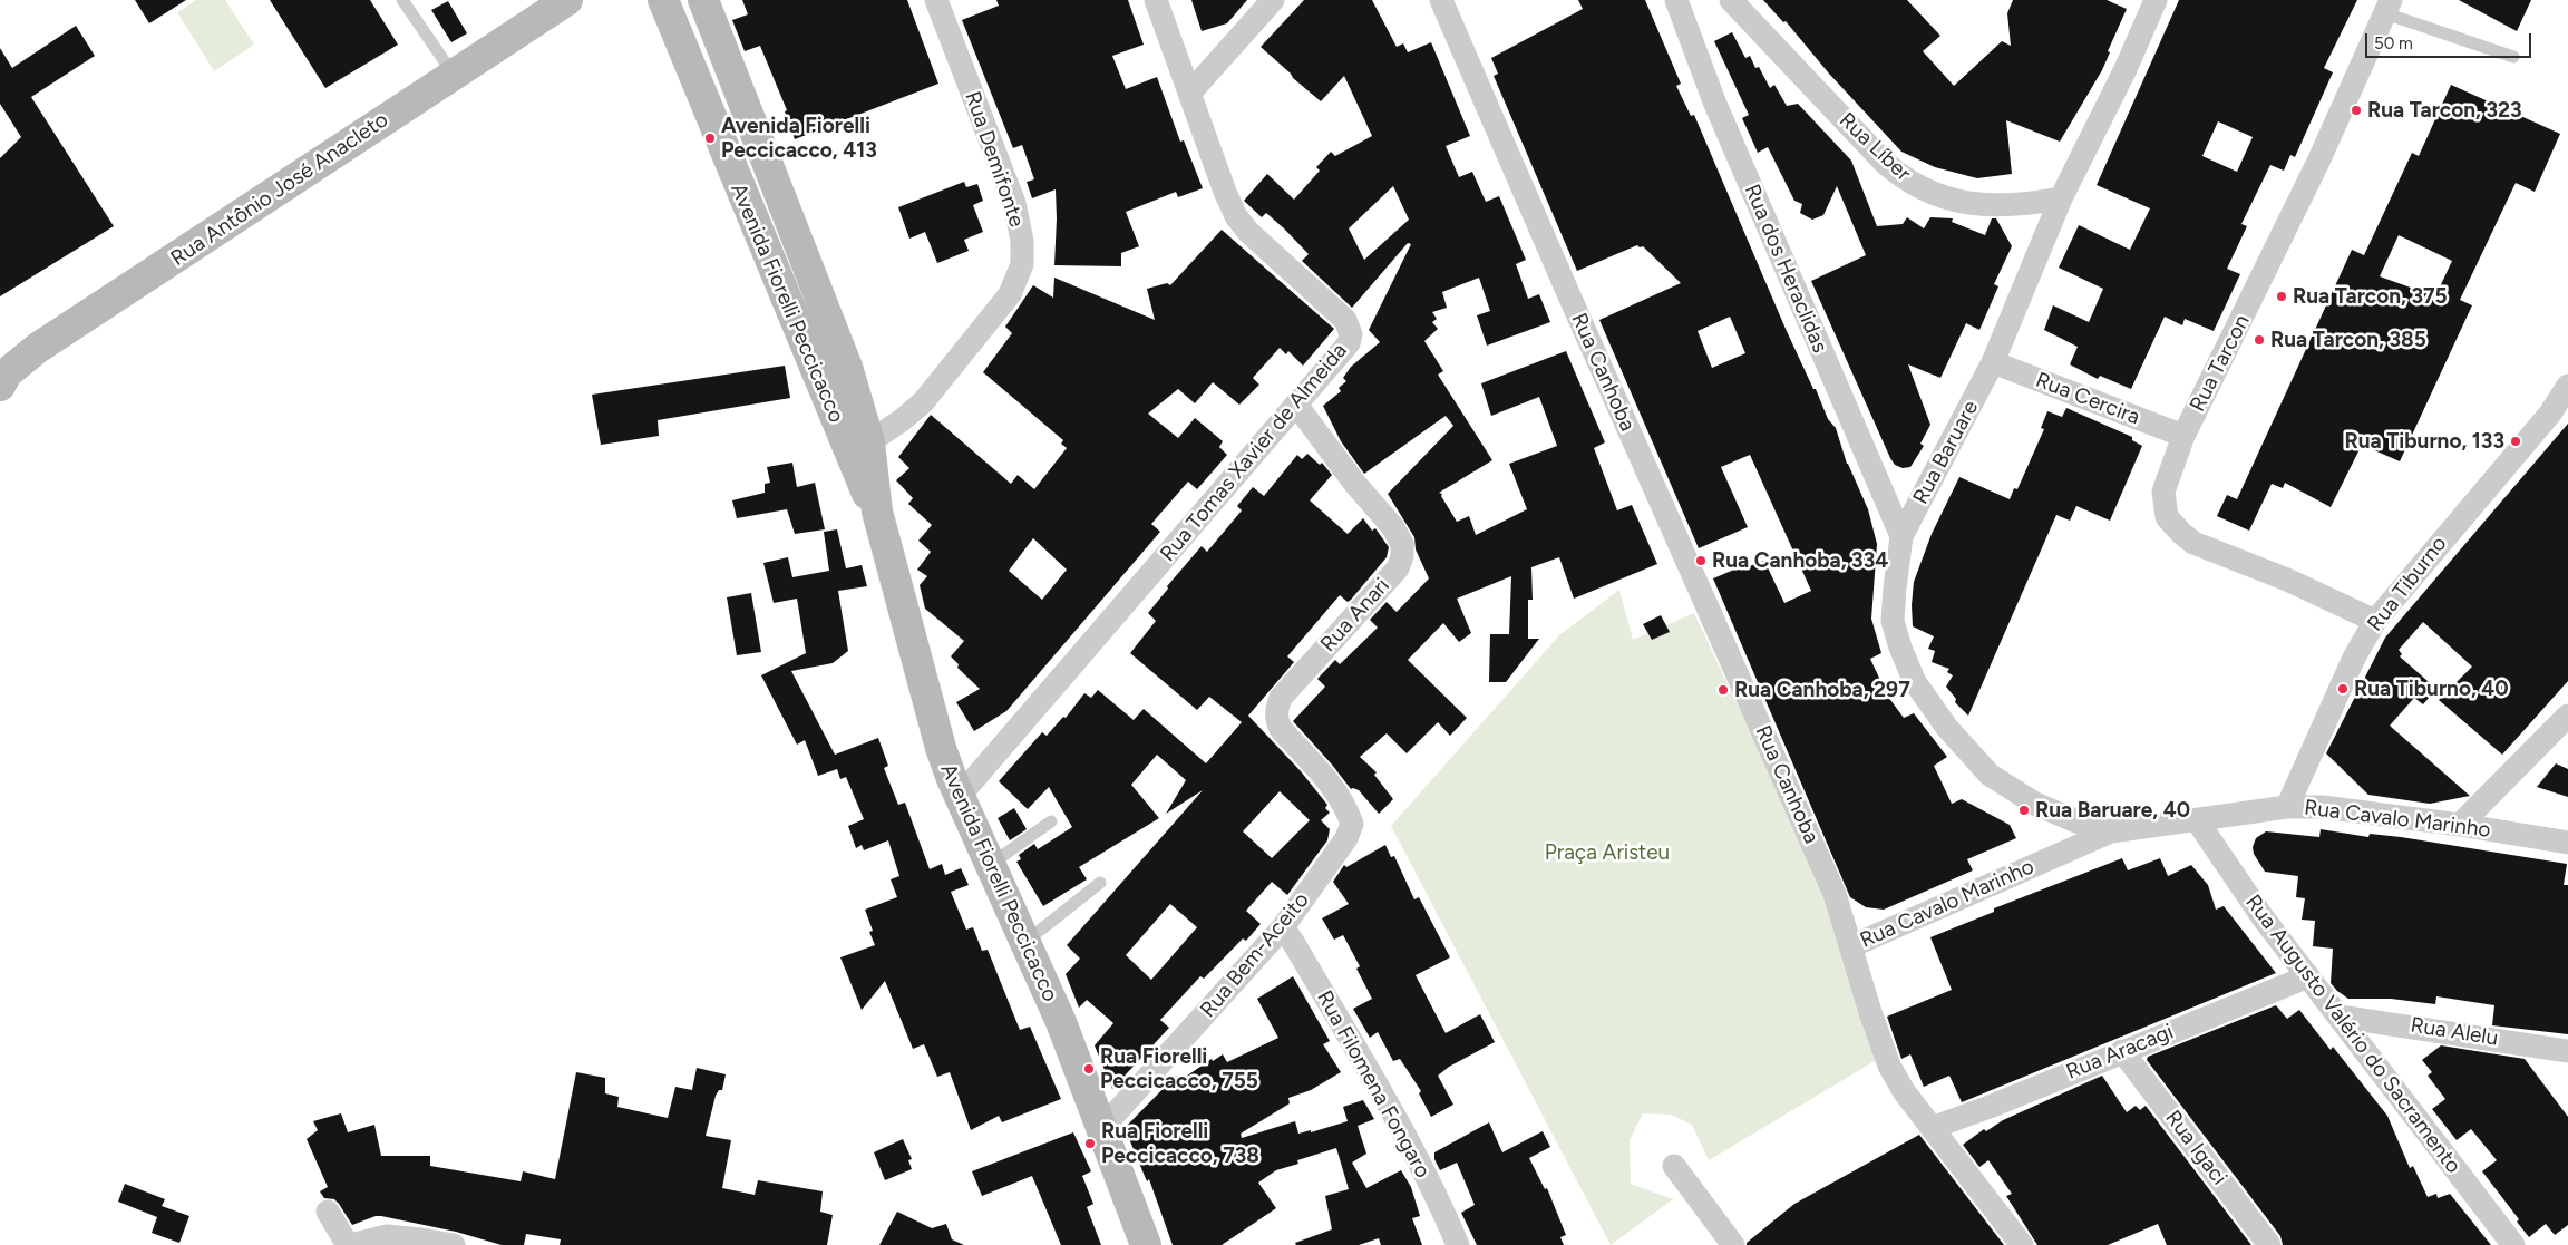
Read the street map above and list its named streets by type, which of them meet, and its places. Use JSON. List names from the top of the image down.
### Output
{
  "streets": {
    "main road": ["Rua Antônio José Anacleto", "Avenida Fiorelli Peccicacco"],
    "street": [
      "Rua Líber",
      "Rua Demifonte",
      "Rua dos Heraclidas",
      "Rua Tarcon",
      "Rua Canhoba",
      "Rua Cercira",
      "Rua Tomas Xavier de Almeida",
      "Rua Baruare",
      "Rua Tiburno",
      "Rua Anari",
      "Rua Cavalo Marinho",
      "Rua Bem-Aceito",
      "Rua Alelu",
      "Rua Augusto Valério do Sacramento",
      "Rua Aracagi",
      "Rua Filomena Fongaro",
      "Rua Igaci"
    ]
  },
  "crossings": [
    ["Rua Líber", "Rua Baruare"],
    ["Rua Demifonte", "Avenida Fiorelli Peccicacco"],
    ["Rua dos Heraclidas", "Rua Baruare"],
    ["Avenida Fiorelli Peccicacco", "Rua Tomas Xavier de Almeida"],
    ["Avenida Fiorelli Peccicacco", "Rua Bem-Aceito"],
    ["Rua Tarcon", "Rua Cercira"],
    ["Rua Tarcon", "Rua Tiburno"],
    ["Rua Canhoba", "Rua Cavalo Marinho"],
    ["Rua Canhoba", "Rua Aracagi"],
    ["Rua Cercira", "Rua Baruare"],
    ["Rua Tomas Xavier de Almeida", "Rua Anari"],
    ["Rua Baruare", "Rua Cavalo Marinho"],
    ["Rua Tiburno", "Rua Cavalo Marinho"],
    ["Rua Anari", "Rua Bem-Aceito"],
    ["Rua Cavalo Marinho", "Rua Augusto Valério do Sacramento"],
    ["Rua Bem-Aceito", "Rua Filomena Fongaro"],
    ["Rua Alelu", "Rua Augusto Valério do Sacramento"],
    ["Rua Augusto Valério do Sacramento", "Rua Aracagi"],
    ["Rua Aracagi", "Rua Igaci"]
  ],
  "parks": ["Praça Aristeu"],
  "places": [
    "Rua Tarcon, 323",
    "Avenida Fiorelli Peccicacco, 413",
    "Rua Tarcon, 375",
    "Rua Tarcon, 385",
    "Rua Tiburno, 133",
    "Rua Canhoba, 334",
    "Rua Tiburno, 40",
    "Rua Canhoba, 297",
    "Rua Baruare, 40",
    "Rua Fiorelli Peccicacco, 755",
    "Rua Fiorelli Peccicacco, 738"
  ],
  "scale_bar": "50 m"
}
